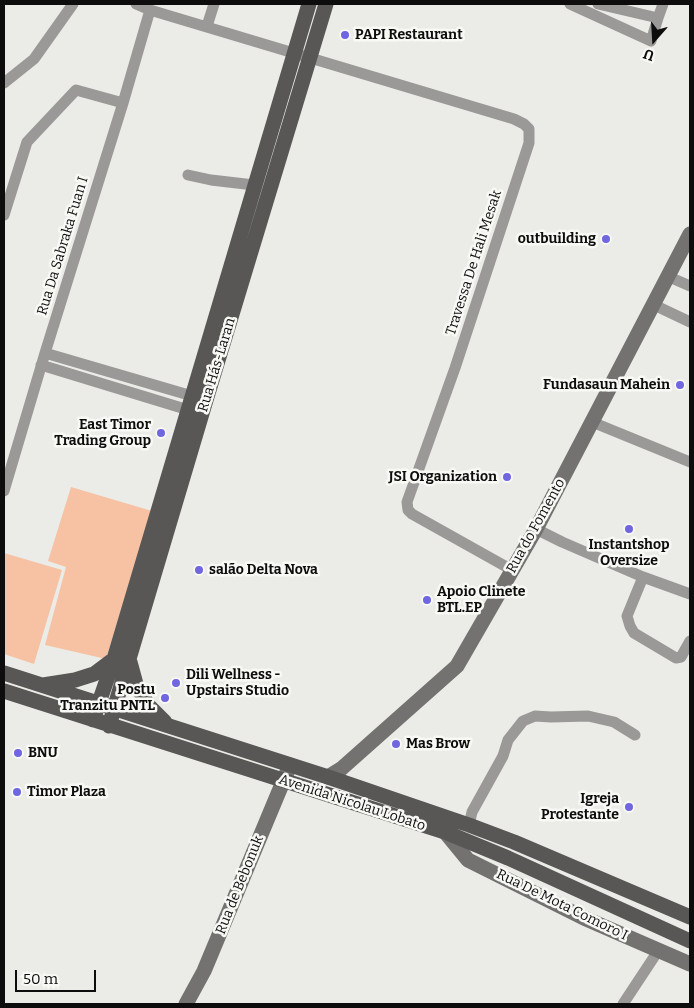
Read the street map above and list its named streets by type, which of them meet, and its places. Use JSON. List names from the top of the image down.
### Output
{
  "streets": {
    "main road": ["Rua Hás-Laran", "Avenida Nicolau Lobato"],
    "street": [
      "Rua Da Sabraka Fuan I",
      "Travessa De Hali Mesak",
      "Rua do Fomento",
      "Rua de Bebonuk",
      "Rua De Mota Comoro I"
    ]
  },
  "crossings": [
    ["Travessa De Hali Mesak", "Rua Hás-Laran"],
    ["Travessa De Hali Mesak", "Rua do Fomento"],
    ["Rua Hás-Laran", "Avenida Nicolau Lobato"],
    ["Rua do Fomento", "Avenida Nicolau Lobato"],
    ["Avenida Nicolau Lobato", "Rua de Bebonuk"],
    ["Avenida Nicolau Lobato", "Rua De Mota Comoro I"]
  ],
  "places": [
    "PAPI Restaurant",
    "outbuilding",
    "Fundasaun Mahein",
    "East Timor Trading Group",
    "JSI Organization",
    "Instantshop Oversize",
    "salão Delta Nova",
    "Apoio Clinete BTL.EP",
    "Dili Wellness - Upstairs Studio",
    "Postu Tranzitu PNTL",
    "Mas Brow",
    "BNU",
    "Timor Plaza",
    "Igreja Protestante"
  ],
  "scale_bar": "50 m",
  "north": "bottom"
}
